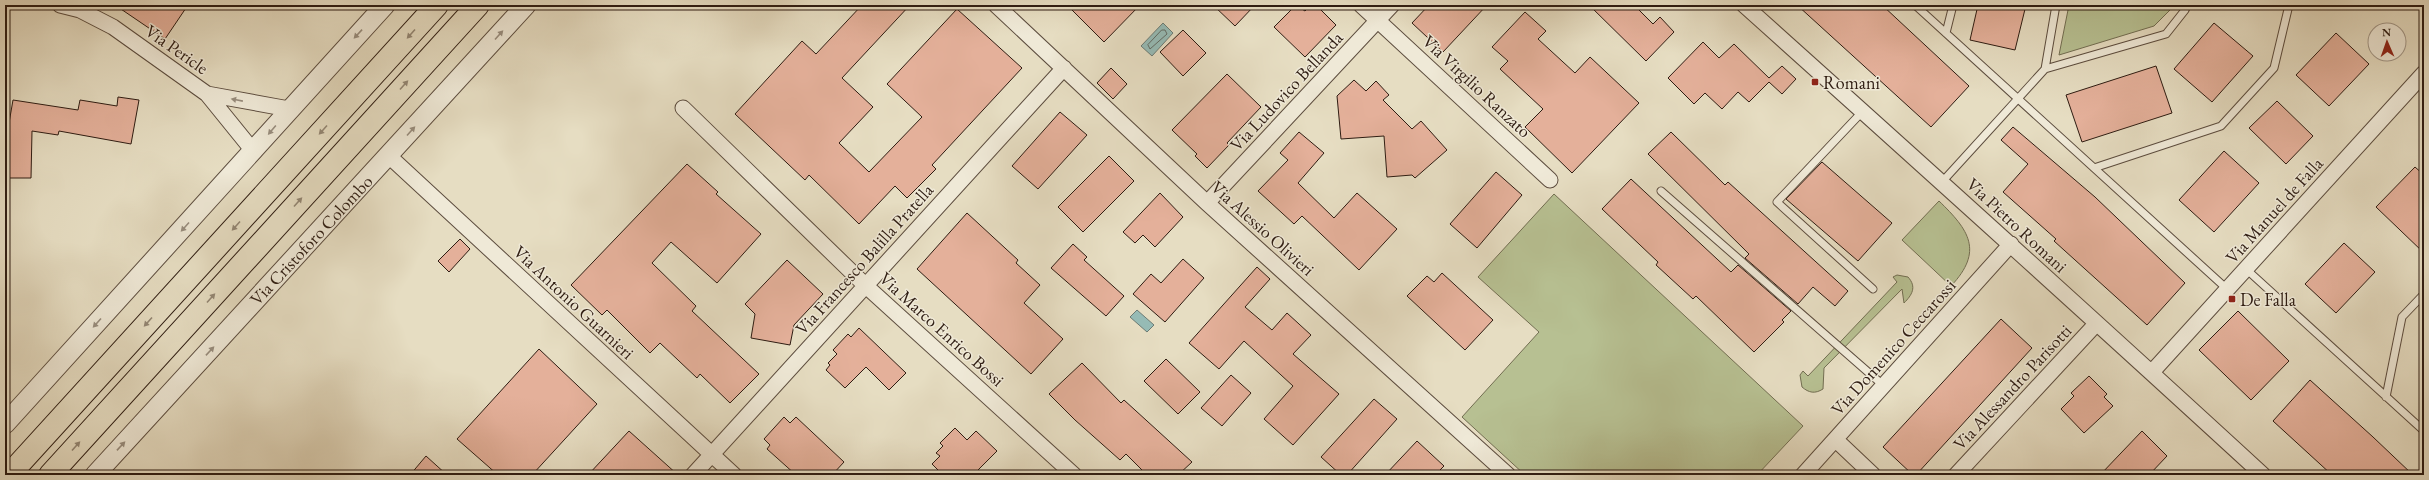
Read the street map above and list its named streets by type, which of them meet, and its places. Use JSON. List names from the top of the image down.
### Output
{
  "streets": {
    "main road": ["Via Cristoforo Colombo"],
    "street": [
      "Via Pericle",
      "Via Virgilio Ranzato",
      "Via Ludovico Bellanda",
      "Via Manuel de Falla",
      "Via Pietro Romani",
      "Via Alessio Olivieri",
      "Via Francesco Balilla Pratella",
      "Via Antonio Guarnieri",
      "Via Marco Enrico Bossi",
      "Via Domenico Ceccarossi",
      "Via Alessandro Parisotti"
    ]
  },
  "crossings": [
    ["Via Virgilio Ranzato", "Via Ludovico Bellanda"],
    ["Via Ludovico Bellanda", "Via Alessio Olivieri"],
    ["Via Manuel de Falla", "Via Pietro Romani"],
    ["Via Pietro Romani", "Via Domenico Ceccarossi"],
    ["Via Pietro Romani", "Via Alessandro Parisotti"],
    ["Via Alessio Olivieri", "Via Francesco Balilla Pratella"],
    ["Via Cristoforo Colombo", "Via Antonio Guarnieri"],
    ["Via Francesco Balilla Pratella", "Via Antonio Guarnieri"],
    ["Via Francesco Balilla Pratella", "Via Marco Enrico Bossi"]
  ],
  "places": {
    "transit": ["Romani", "De Falla"]
  },
  "north": "top"
}
